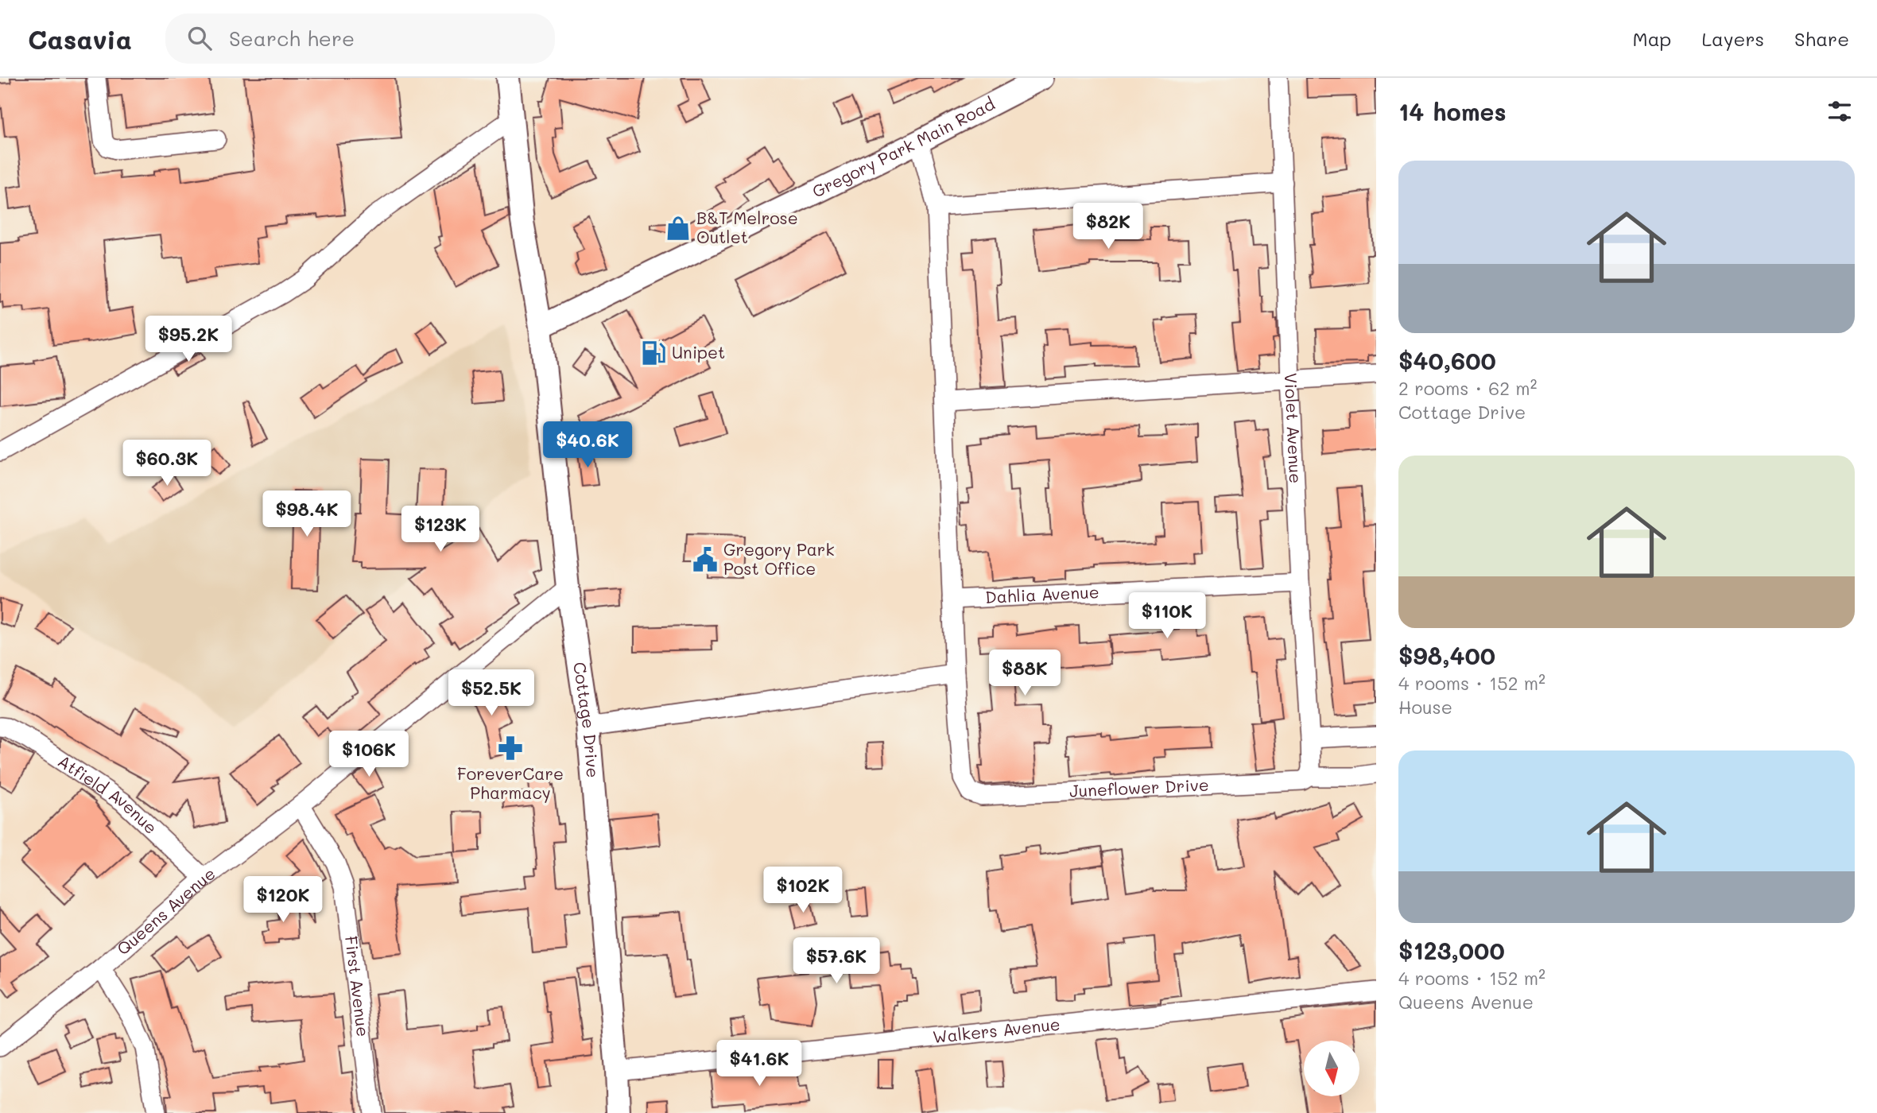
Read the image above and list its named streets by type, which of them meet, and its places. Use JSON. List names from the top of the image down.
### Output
{
  "streets": {
    "street": [
      "Gregory Park Main Road",
      "Violet Avenue",
      "Dahlia Avenue",
      "Cottage Drive",
      "Juneflower Drive",
      "Atfield Avenue",
      "Queens Avenue",
      "First Avenue",
      "Walkers Avenue"
    ]
  },
  "crossings": [
    ["Gregory Park Main Road", "Cottage Drive"],
    ["Violet Avenue", "Dahlia Avenue"],
    ["Violet Avenue", "Juneflower Drive"],
    ["Cottage Drive", "Queens Avenue"],
    ["Cottage Drive", "Walkers Avenue"],
    ["Atfield Avenue", "Queens Avenue"],
    ["Queens Avenue", "First Avenue"]
  ],
  "places": {
    "shop": ["B&T Melrose Outlet"],
    "fuel station": ["Unipet"],
    "public building": ["Gregory Park Post Office"],
    "pharmacy": ["ForeverCare Pharmacy"]
  },
  "north": "bottom",
  "page": {
    "header": "Casavia",
    "search": "Search here",
    "nav": ["Map", "Layers", "Share"],
    "heading": "14 homes",
    "list": [
      {
        "name": "$40,600",
        "note": "2 rooms · 62 m² · Cottage Drive"
      },
      {
        "name": "$98,400",
        "note": "4 rooms · 152 m² · House"
      },
      {
        "name": "$123,000",
        "note": "4 rooms · 152 m² · Queens Avenue"
      }
    ],
    "price": [
      "$82K",
      "$95.2K",
      "$40.6K",
      "$60.3K",
      "$98.4K",
      "$123K",
      "$110K",
      "$88K",
      "$52.5K",
      "$106K",
      "$102K",
      "$120K",
      "$57.6K",
      "$41.6K"
    ]
  }
}
